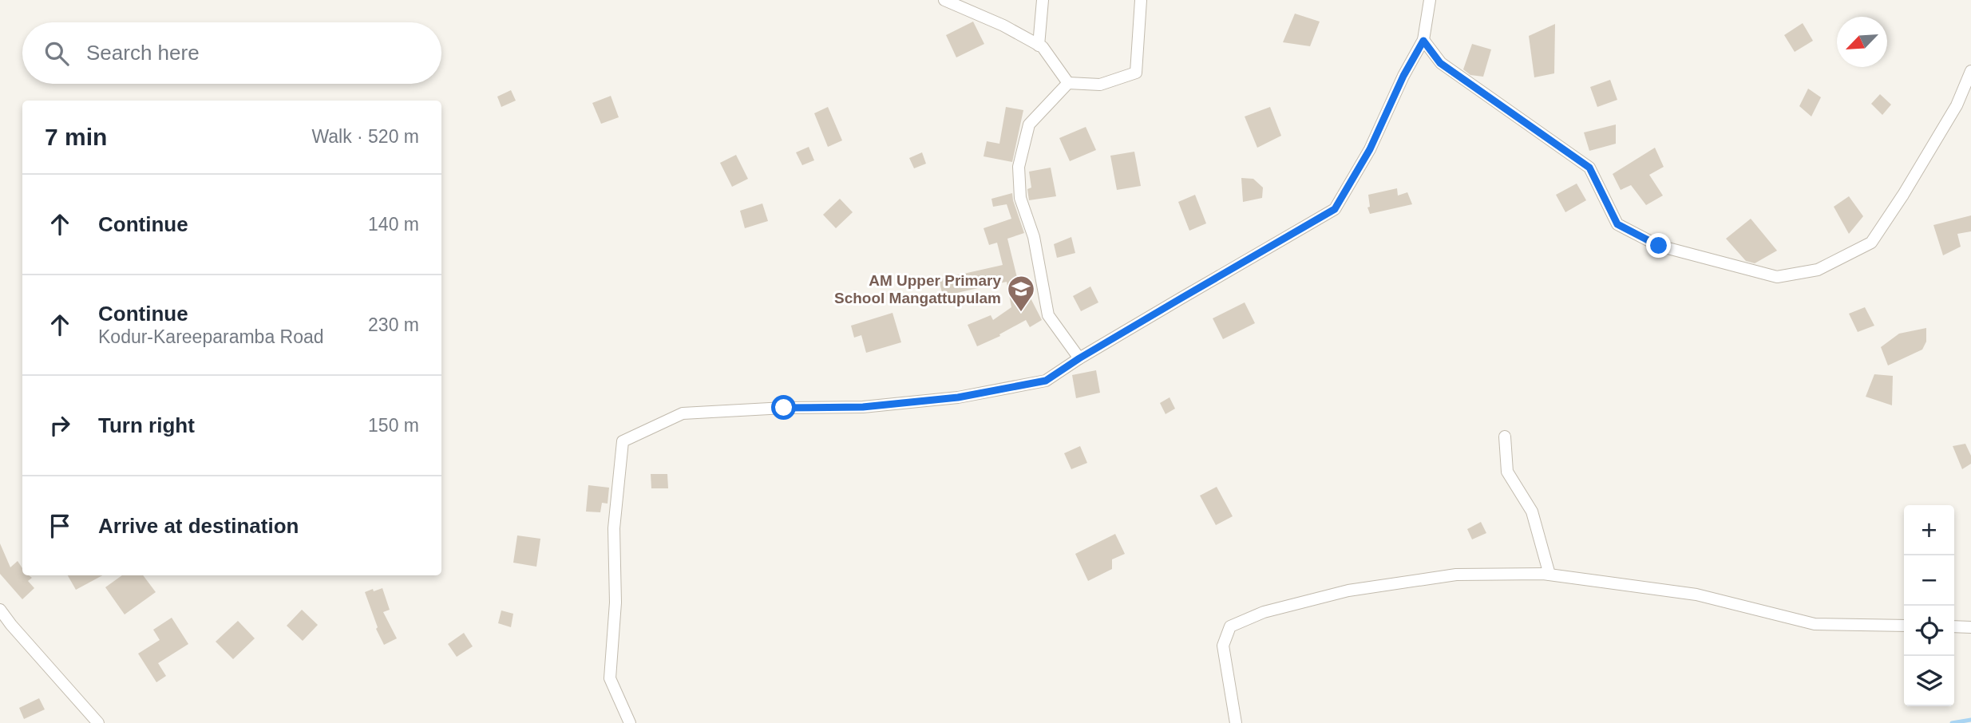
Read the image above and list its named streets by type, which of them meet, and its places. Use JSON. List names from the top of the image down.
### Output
{
  "places": {
    "school or university": ["AM Upper Primary School Mangattupulam"]
  },
  "north": "bottom left",
  "page": {
    "search": "Search here",
    "heading": ["7 min", "Walk · 520 m"],
    "list": [
      ["Continue", "140 m"],
      ["Continue", "Kodur-Kareeparamba Road", "230 m"],
      ["Turn right", "150 m"],
      "Arrive at destination"
    ],
    "map_buttons": ["+", "−"]
  }
}
